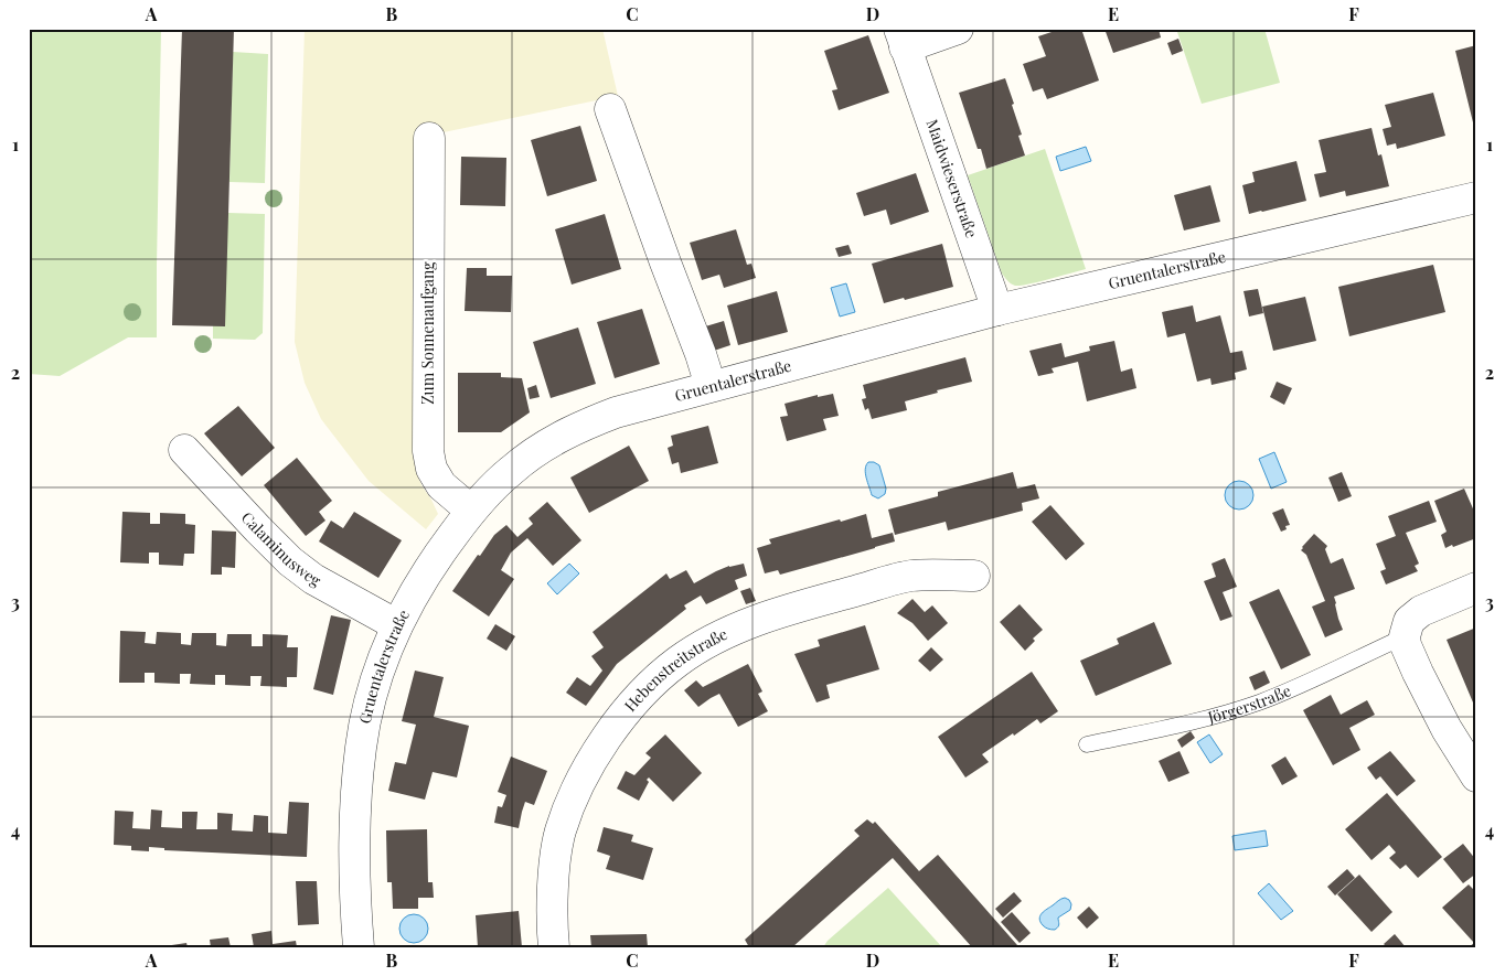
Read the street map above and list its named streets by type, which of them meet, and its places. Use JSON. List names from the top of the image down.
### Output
{
  "streets": {
    "street": [
      "Maidwieserstraße",
      "Gruentalerstraße",
      "Zum Sonnenaufgang",
      "Calaminusweg",
      "Hebenstreitstraße"
    ],
    "lane": ["Jörgerstraße"]
  },
  "crossings": [
    ["Maidwieserstraße", "Gruentalerstraße"],
    ["Gruentalerstraße", "Zum Sonnenaufgang"],
    ["Gruentalerstraße", "Calaminusweg"]
  ],
  "grid": {
    "columns": [
      "A",
      "B",
      "C",
      "D",
      "E",
      "F"
    ],
    "rows": [
      "1",
      "2",
      "3",
      "4"
    ]
  }
}
